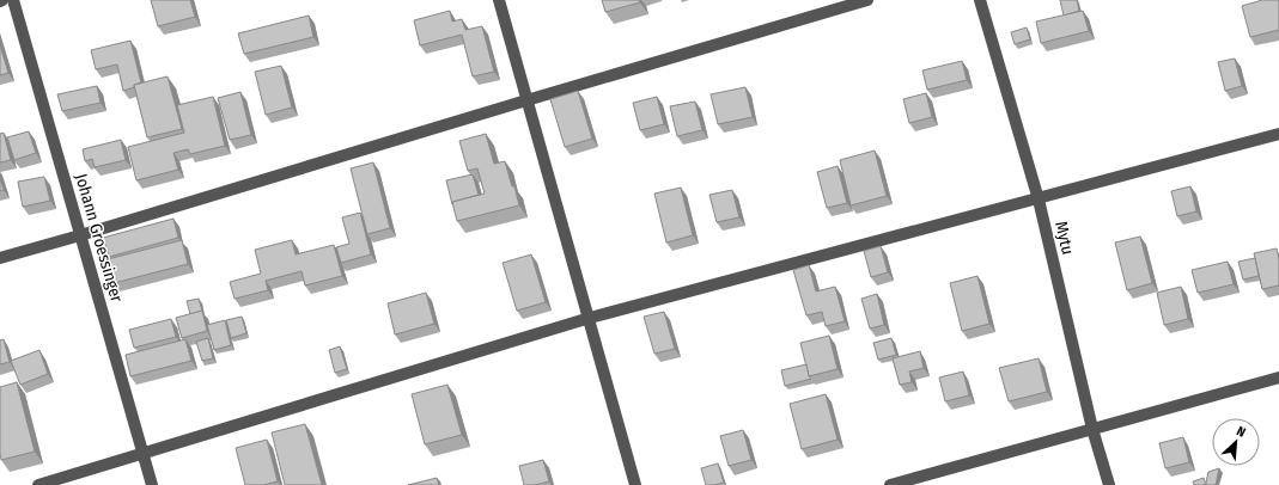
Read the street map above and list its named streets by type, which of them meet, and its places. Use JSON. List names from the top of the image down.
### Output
{
  "streets": {
    "street": ["Johann Groessinger", "Mytu"]
  },
  "north": "top right"
}
